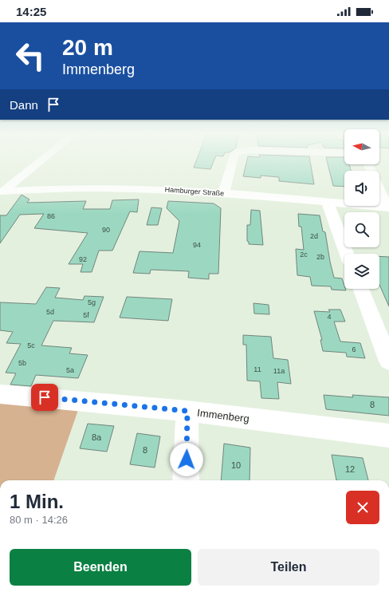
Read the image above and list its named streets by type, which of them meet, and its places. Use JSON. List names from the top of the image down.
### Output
{
  "streets": {
    "street": ["Hamburger Straße", "Immenberg"]
  },
  "house_numbers": [
    "86",
    "90",
    "2d",
    "94",
    "2c",
    "2b",
    "92",
    "5g",
    "5d",
    "5f",
    "4",
    "5c",
    "6",
    "5b",
    "11",
    "5a",
    "11a",
    "8",
    "8a",
    "8",
    "10",
    "12"
  ],
  "north": "left",
  "page": {
    "status": "14:25",
    "turn": ["20 m", "Immenberg"],
    "then": "Dann",
    "heading": ["1 Min.", "80 m · 14:26"],
    "buttons": ["Beenden", "Teilen"]
  }
}
